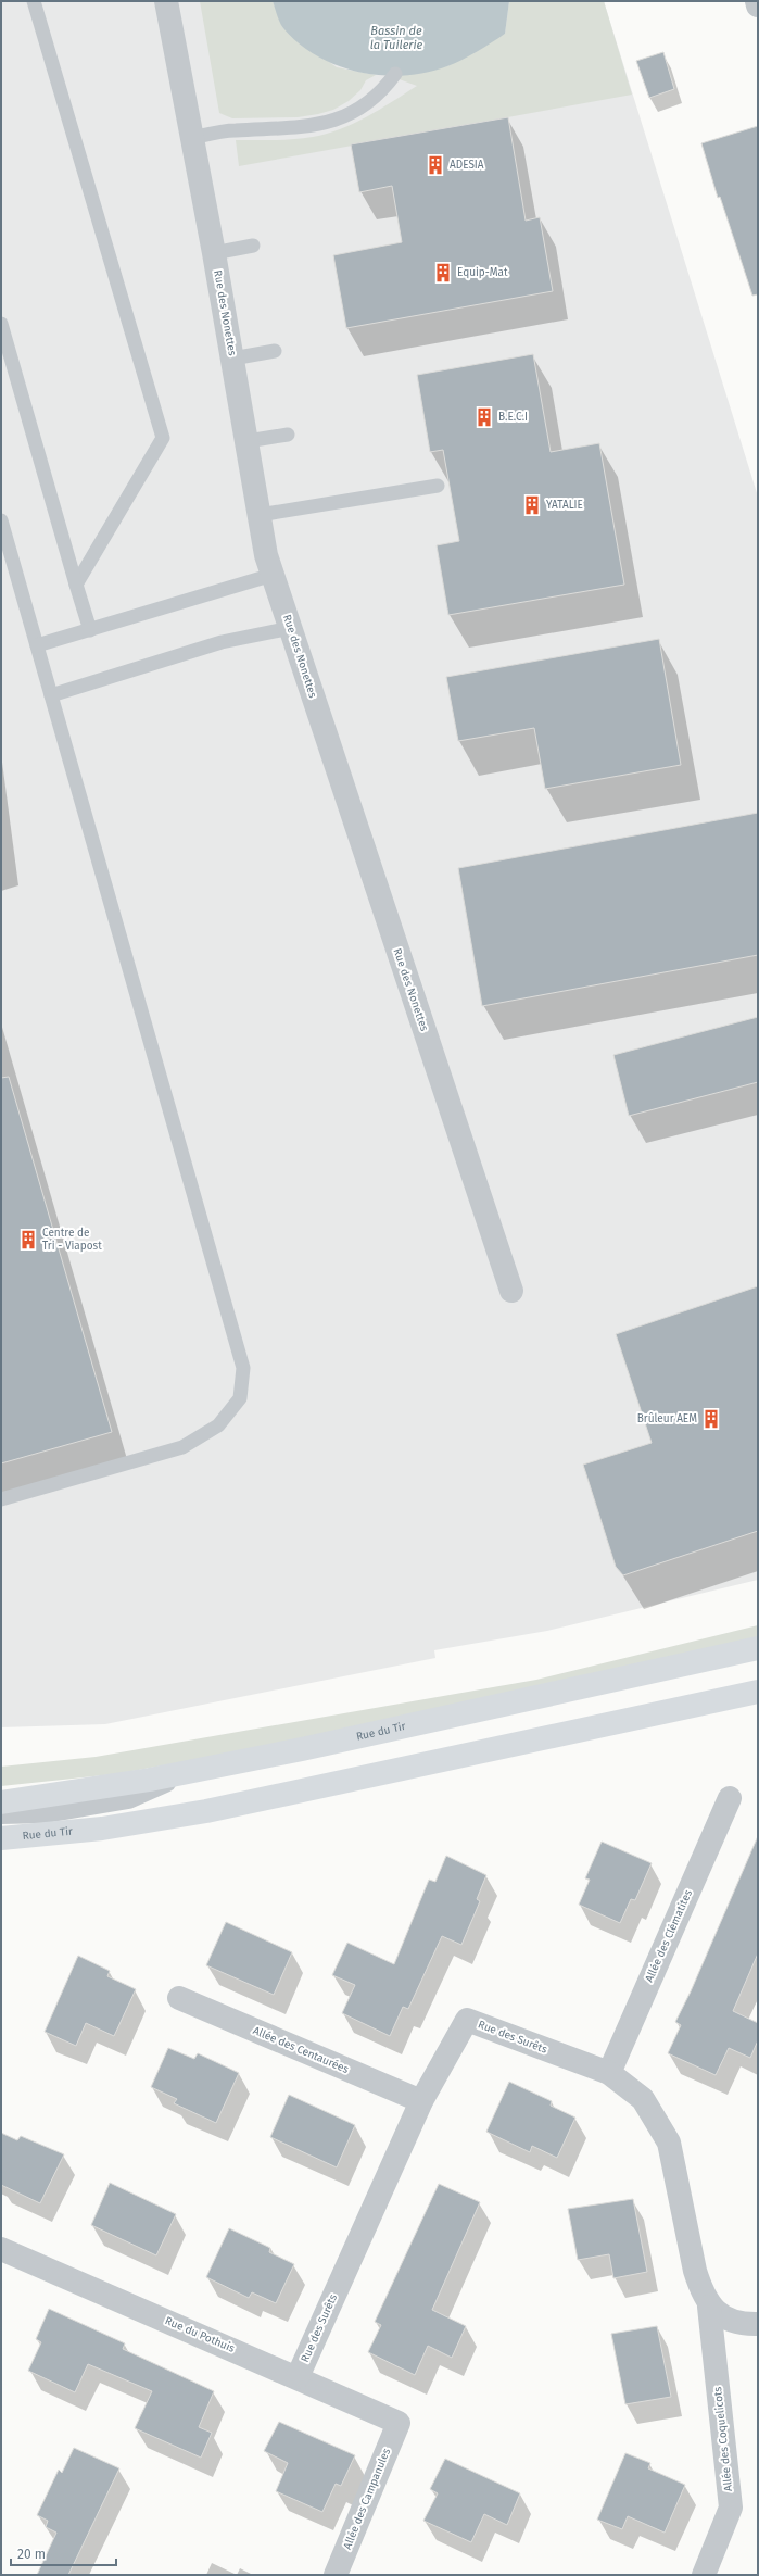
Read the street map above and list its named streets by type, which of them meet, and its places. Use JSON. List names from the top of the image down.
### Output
{
  "streets": {
    "main road": ["Rue du Tir"],
    "street": [
      "Rue des Nonettes",
      "Allée des Clématites",
      "Rue des Surêts",
      "Allée des Centaurées",
      "Rue du Pothuis",
      "Allée des Coquelicots",
      "Allée des Campanules"
    ]
  },
  "crossings": [
    ["Allée des Clématites", "Rue des Surêts"],
    ["Rue des Surêts", "Allée des Centaurées"],
    ["Rue des Surêts", "Rue du Pothuis"],
    ["Rue des Surêts", "Allée des Coquelicots"],
    ["Rue du Pothuis", "Allée des Campanules"]
  ],
  "water": ["Bassin de la Tuilerie"],
  "places": {
    "building": [
      "ADESIA",
      "Equip-Mat",
      "B.E.C.I",
      "YATALIE",
      "Centre de Tri - Viapost",
      "Brûleur AEM"
    ]
  },
  "scale_bar": "20 m"
}
